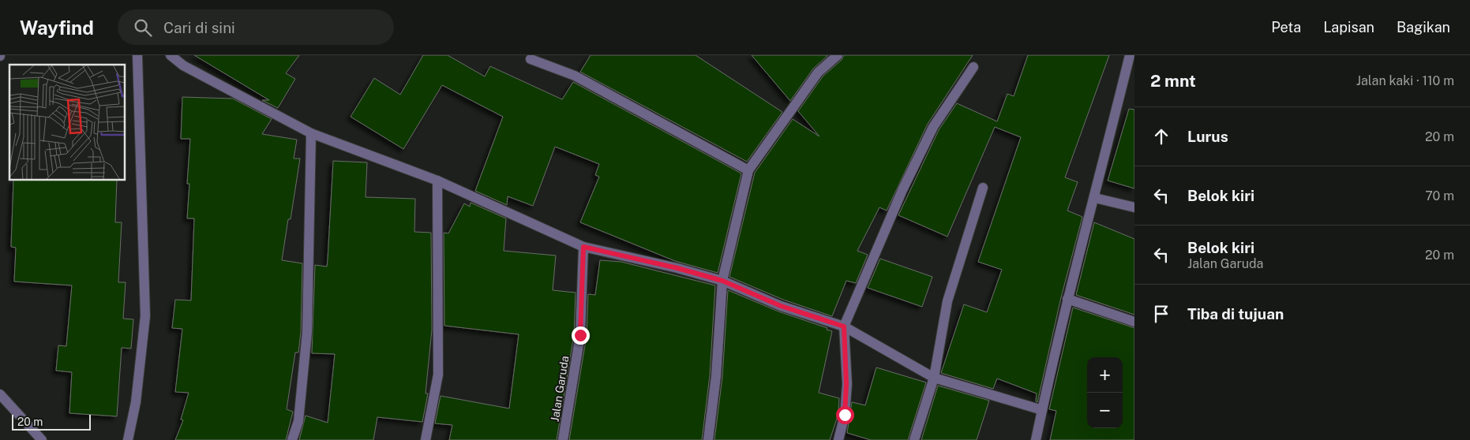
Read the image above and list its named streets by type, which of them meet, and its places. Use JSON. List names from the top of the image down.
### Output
{
  "streets": {
    "street": ["Jalan Garuda"]
  },
  "scale_bar": "20 m",
  "page": {
    "header": "Wayfind",
    "search": "Cari di sini",
    "nav": ["Peta", "Lapisan", "Bagikan"],
    "heading": ["2 mnt", "Jalan kaki · 110 m"],
    "list": [
      ["Lurus", "20 m"],
      ["Belok kiri", "70 m"],
      ["Belok kiri", "Jalan Garuda", "20 m"],
      "Tiba di tujuan"
    ],
    "map_buttons": ["+", "−"],
    "scale": "20 m"
  }
}
